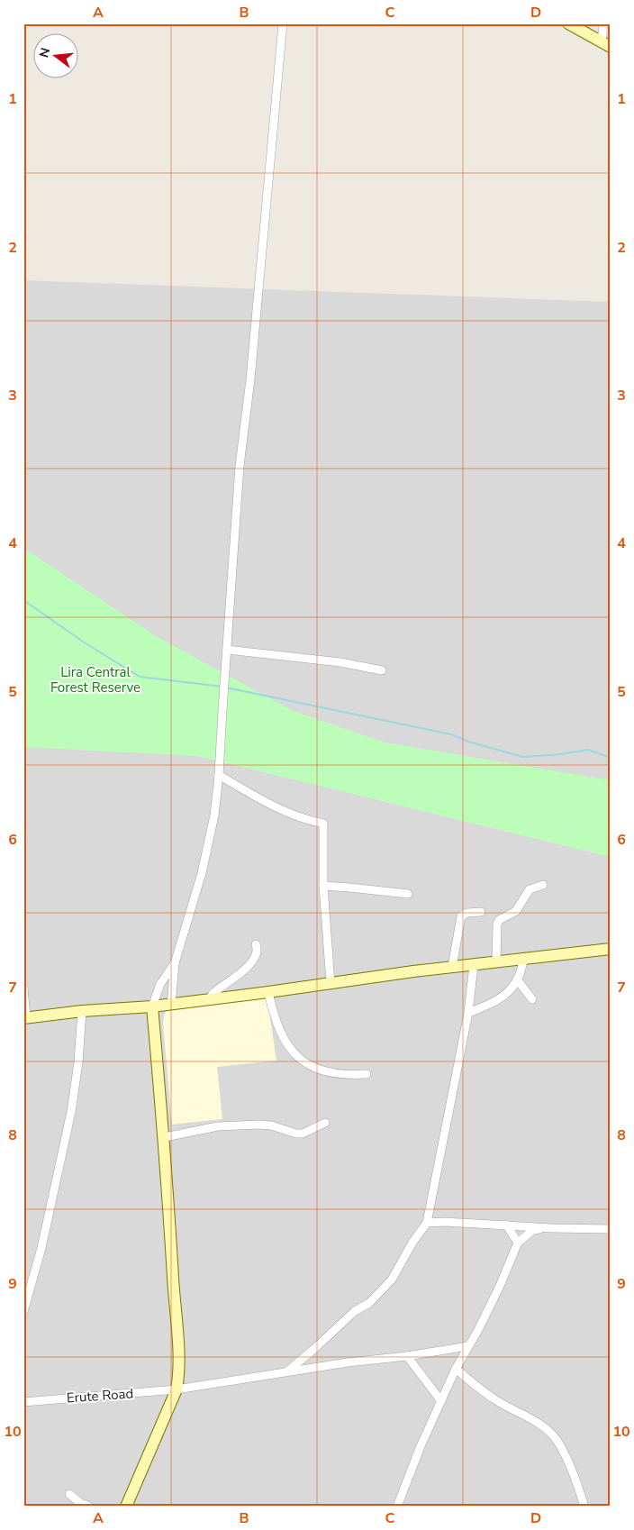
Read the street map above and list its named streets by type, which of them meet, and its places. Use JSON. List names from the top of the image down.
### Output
{
  "streets": {
    "street": ["Erute Road"]
  },
  "parks": ["Lira Central Forest Reserve"],
  "north": "left",
  "grid": {
    "columns": [
      "A",
      "B",
      "C",
      "D"
    ],
    "rows": [
      "1",
      "2",
      "3",
      "4",
      "5",
      "6",
      "7",
      "8",
      "9",
      "10"
    ]
  }
}
